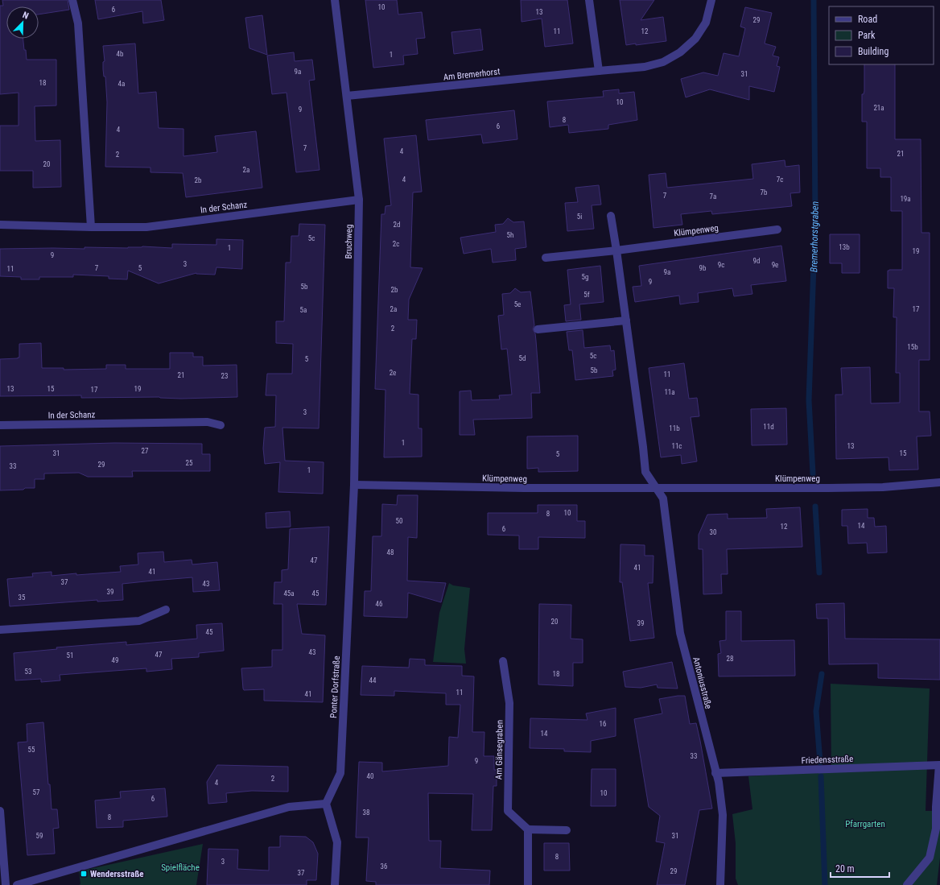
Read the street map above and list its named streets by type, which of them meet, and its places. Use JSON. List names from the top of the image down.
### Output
{
  "streets": {
    "street": [
      "Am Bremerhorst",
      "In der Schanz",
      "Klümpenweg",
      "Bruchweg",
      "Antoniusstraße",
      "Ponter Dorfstraße",
      "Am Gänsegraben",
      "Friedensstraße"
    ]
  },
  "crossings": [
    ["Am Bremerhorst", "Bruchweg"],
    ["In der Schanz", "Bruchweg"],
    ["Klümpenweg", "Bruchweg"],
    ["Klümpenweg", "Antoniusstraße"],
    ["Klümpenweg", "Ponter Dorfstraße"],
    ["Bruchweg", "Ponter Dorfstraße"],
    ["Antoniusstraße", "Friedensstraße"]
  ],
  "water": ["Bremerhorstgraben"],
  "parks": ["Pfarrgarten", "Spielfläche"],
  "places": {
    "transit": ["Wendersstraße"]
  },
  "house_numbers": [
    "10",
    "6",
    "13",
    "29",
    "11",
    "12",
    "4b",
    "1",
    "9a",
    "31",
    "18",
    "4a",
    "10",
    "21a",
    "9",
    "8",
    "6",
    "4",
    "7",
    "4",
    "21",
    "2",
    "20",
    "2a",
    "4",
    "7c",
    "2b",
    "7b",
    "7",
    "7a",
    "19a",
    "5i",
    "2d",
    "5h",
    "5c",
    "2c",
    "13b",
    "1",
    "19",
    "9",
    "9d",
    "3",
    "9c",
    "9e",
    "7",
    "5",
    "9b",
    "11",
    "9a",
    "5g",
    "9",
    "5b",
    "2b",
    "5f",
    "5e",
    "2a",
    "17",
    "5a",
    "2",
    "15b",
    "5c",
    "5d",
    "5",
    "5b",
    "2e",
    "11",
    "21",
    "23",
    "13",
    "15",
    "19",
    "17",
    "11a",
    "3",
    "11d",
    "11b",
    "1",
    "11c",
    "13",
    "27",
    "31",
    "15",
    "5",
    "25",
    "29",
    "33",
    "1",
    "10",
    "8",
    "50",
    "14",
    "12",
    "6",
    "30",
    "48",
    "47",
    "41",
    "41",
    "37",
    "43",
    "39",
    "45a",
    "45",
    "35",
    "46",
    "20",
    "39",
    "45",
    "43",
    "47",
    "51",
    "28",
    "49",
    "53",
    "18",
    "44",
    "11",
    "41",
    "16",
    "14",
    "55",
    "33",
    "9",
    "40",
    "2",
    "4",
    "57",
    "10",
    "6",
    "38",
    "8",
    "59",
    "31",
    "8",
    "3",
    "36",
    "29",
    "37"
  ],
  "legend": ["Road", "Park", "Building"],
  "scale_bar": "20 m",
  "north": "top right"
}
